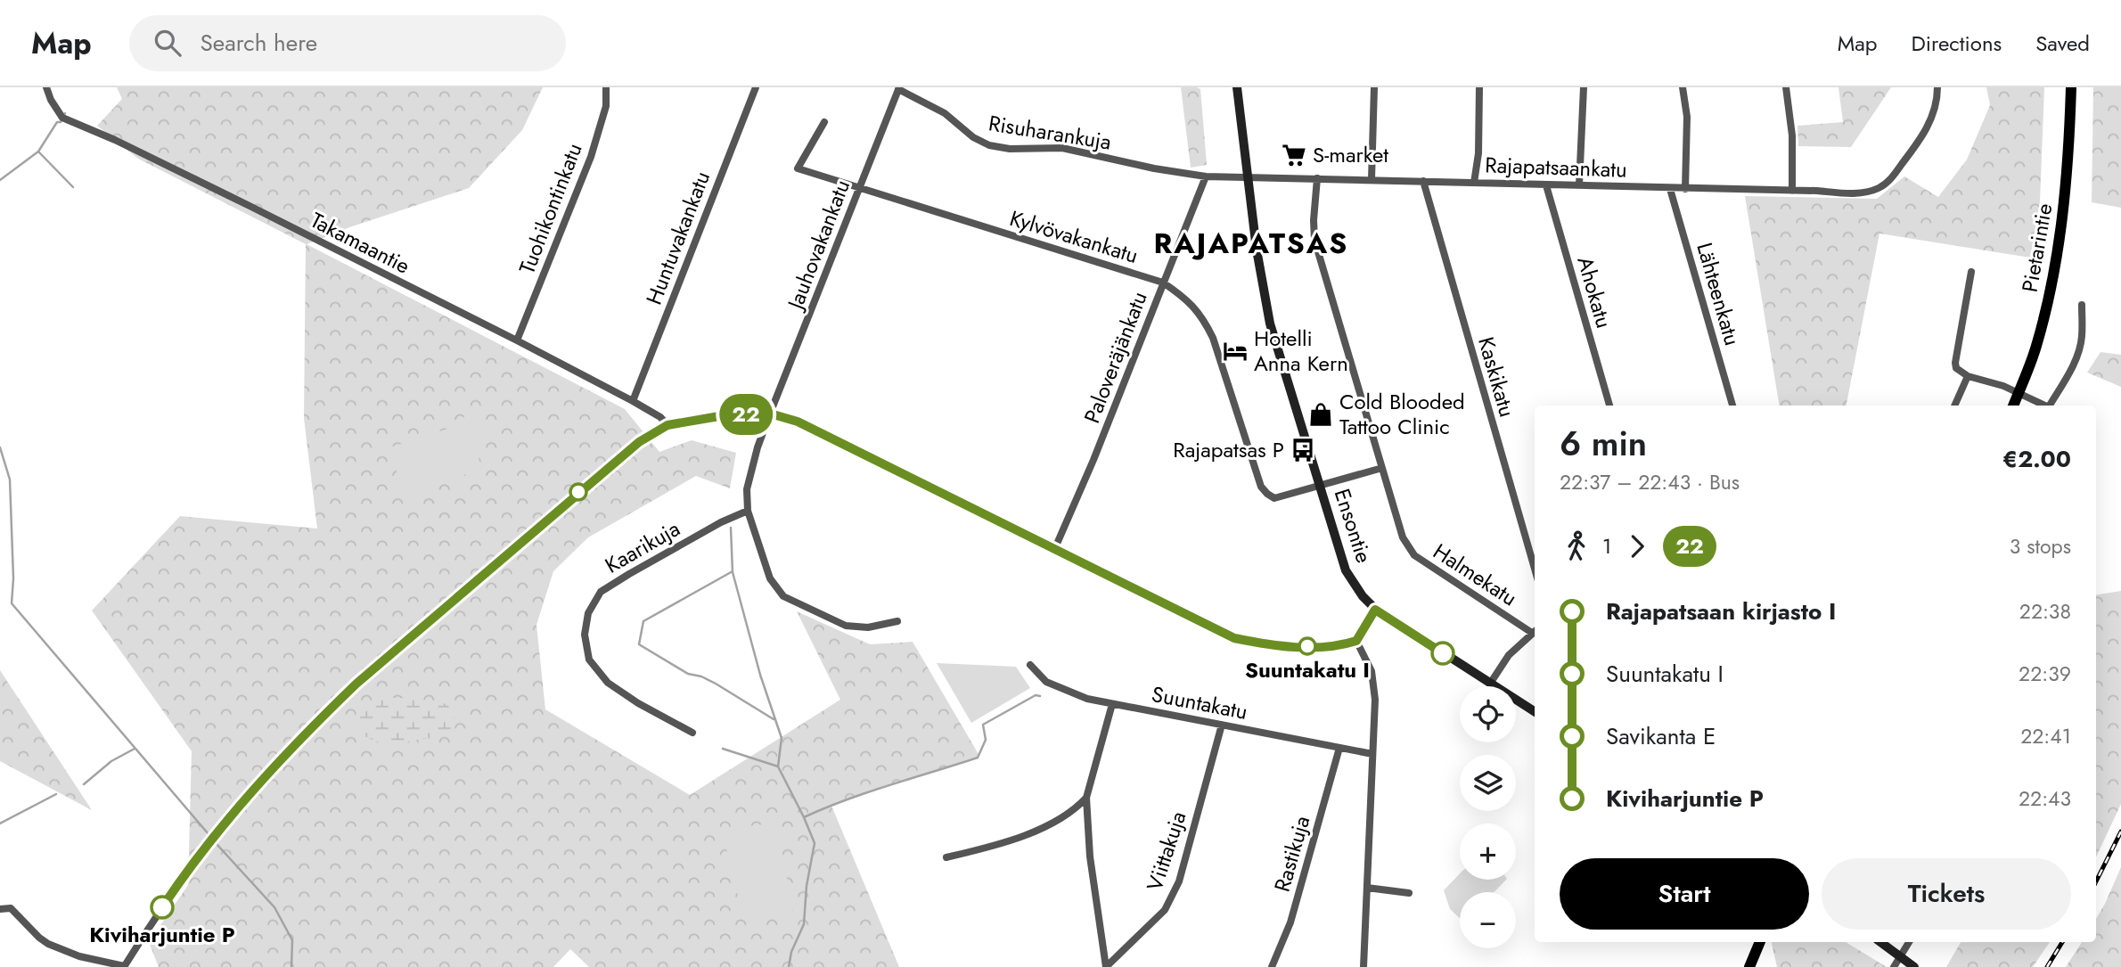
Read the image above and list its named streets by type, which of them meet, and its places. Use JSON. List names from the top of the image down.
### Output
{
  "streets": {
    "main road": ["Pietarintie"],
    "street": [
      "Risuharankuja",
      "Rajapatsaankatu",
      "Tuohikontinkatu",
      "Kylvövakankatu",
      "Huntuvakankatu",
      "Takamaantie",
      "Jauhovakankatu",
      "Ahokatu",
      "Lähteenkatu",
      "Paloveräjänkatu",
      "Kaskikatu",
      "Ensontie",
      "Kaarikuja",
      "Halmekatu",
      "Suuntakatu",
      "Viittakuja",
      "Rastikuja"
    ]
  },
  "crossings": [
    ["Risuharankuja", "Rajapatsaankatu"],
    ["Risuharankuja", "Jauhovakankatu"],
    ["Risuharankuja", "Paloveräjänkatu"],
    ["Risuharankuja", "Ensontie"],
    ["Rajapatsaankatu", "Ahokatu"],
    ["Rajapatsaankatu", "Lähteenkatu"],
    ["Rajapatsaankatu", "Kaskikatu"],
    ["Rajapatsaankatu", "Ensontie"],
    ["Rajapatsaankatu", "Halmekatu"],
    ["Tuohikontinkatu", "Takamaantie"],
    ["Kylvövakankatu", "Jauhovakankatu"],
    ["Kylvövakankatu", "Paloveräjänkatu"],
    ["Kylvövakankatu", "Ensontie"],
    ["Huntuvakankatu", "Takamaantie"],
    ["Jauhovakankatu", "Kaarikuja"],
    ["Suuntakatu", "Viittakuja"],
    ["Suuntakatu", "Rastikuja"]
  ],
  "districts": ["RAJAPATSAS"],
  "places": {
    "supermarket": ["S-market"],
    "hotel": ["Hotelli Anna Kern"],
    "shop": ["Cold Blooded Tattoo Clinic"],
    "bus stop": ["Rajapatsas P"],
    "other": ["Suuntakatu I", "Kiviharjuntie P"]
  },
  "lines": ["bus line 22"],
  "page": {
    "header": "Map",
    "search": "Search here",
    "nav": ["Map", "Directions", "Saved"],
    "on_map": "22",
    "heading": ["6 min", "22:37 – 22:43 · Bus", "€2.00"],
    "legs": ["1", "22", "3 stops"],
    "list": [
      {
        "name": "Rajapatsaan kirjasto I",
        "value": "22:38"
      },
      {
        "name": "Suuntakatu I",
        "value": "22:39"
      },
      {
        "name": "Savikanta E",
        "value": "22:41"
      },
      {
        "name": "Kiviharjuntie P",
        "value": "22:43"
      }
    ],
    "map_buttons": ["+", "−"],
    "buttons": ["Start", "Tickets"]
  }
}
